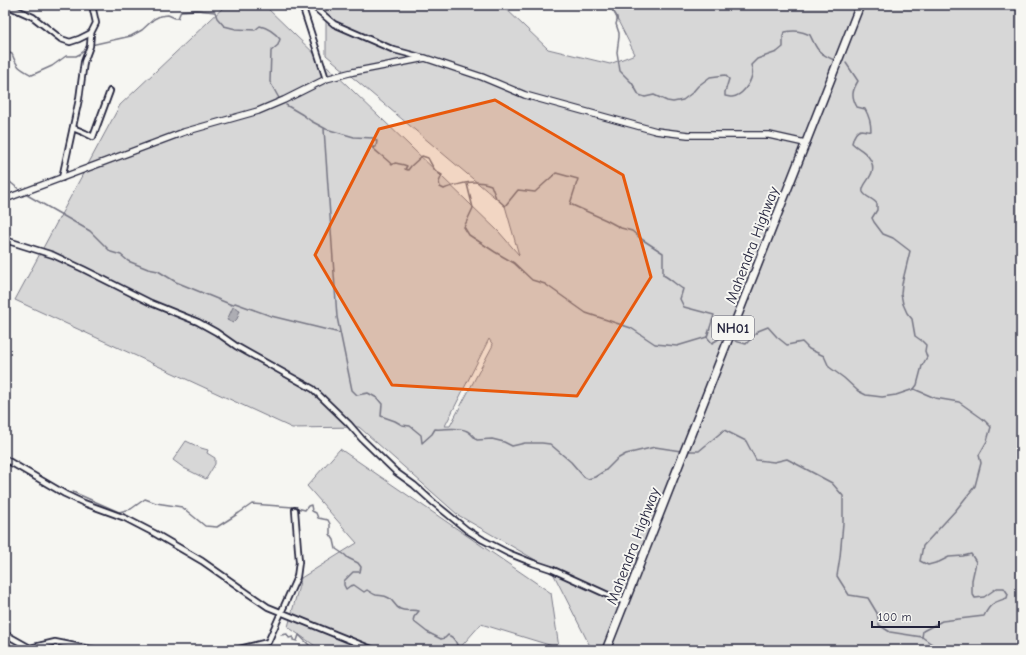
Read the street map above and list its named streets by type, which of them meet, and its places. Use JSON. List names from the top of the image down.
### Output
{
  "streets": {
    "highway": ["Mahendra Highway", "NH01"]
  },
  "scale_bar": "100 m"
}
